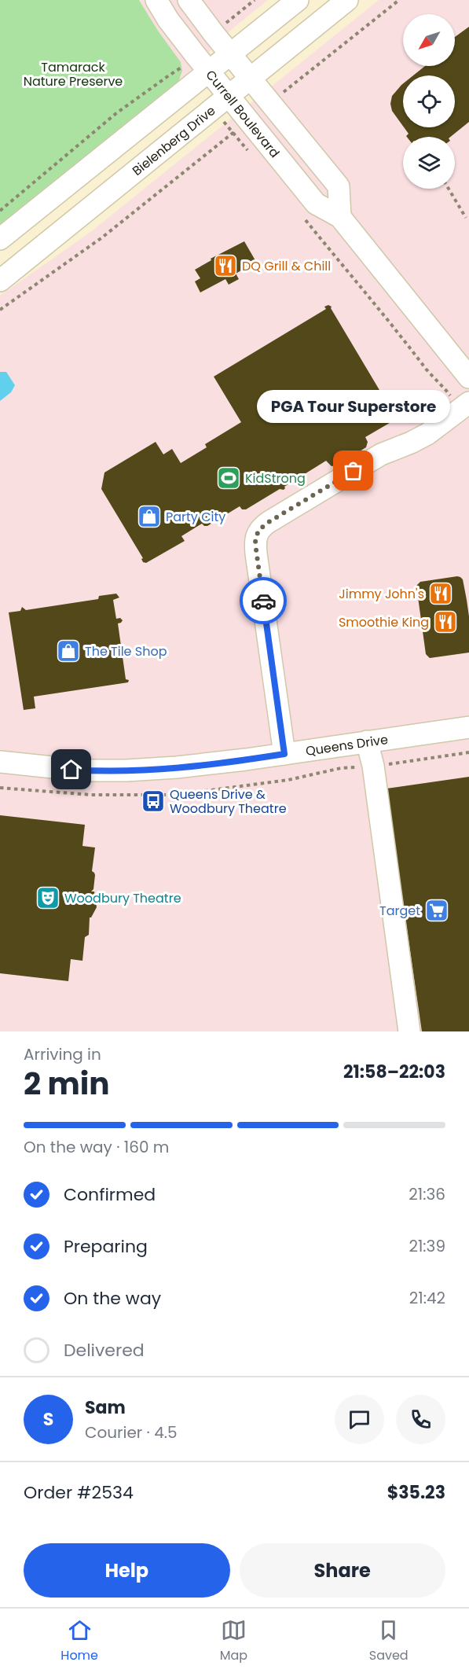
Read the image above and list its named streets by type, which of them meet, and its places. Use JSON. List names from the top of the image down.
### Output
{
  "streets": {
    "street": ["Currell Boulevard", "Bielenberg Drive", "Queens Drive"]
  },
  "crossings": [
    ["Currell Boulevard", "Bielenberg Drive"]
  ],
  "parks": ["Tamarack Nature Preserve"],
  "places": {
    "restaurant": ["DQ Grill & Chill", "Jimmy John's", "Smoothie King"],
    "other": ["PGA Tour Superstore"],
    "sports": ["KidStrong"],
    "shop": ["Party City", "The Tile Shop"],
    "bus stop": ["Queens Drive & Woodbury Theatre"],
    "theatre": ["Woodbury Theatre"],
    "supermarket": ["Target"]
  },
  "north": "bottom left",
  "page": {
    "bubble": "PGA Tour Superstore",
    "heading": ["2 min", "Arriving in", "21:58–22:03"],
    "panel": [
      "Sam",
      "Courier · 4.5",
      "Order #2534",
      "$35.23"
    ],
    "bar": "On the way · 160 m",
    "list": [
      ["Confirmed", "21:36"],
      ["Preparing", "21:39"],
      ["On the way", "21:42"],
      "Delivered"
    ],
    "round": "S",
    "buttons": ["Help", "Share"],
    "tabs": ["Home", "Map", "Saved"]
  }
}
